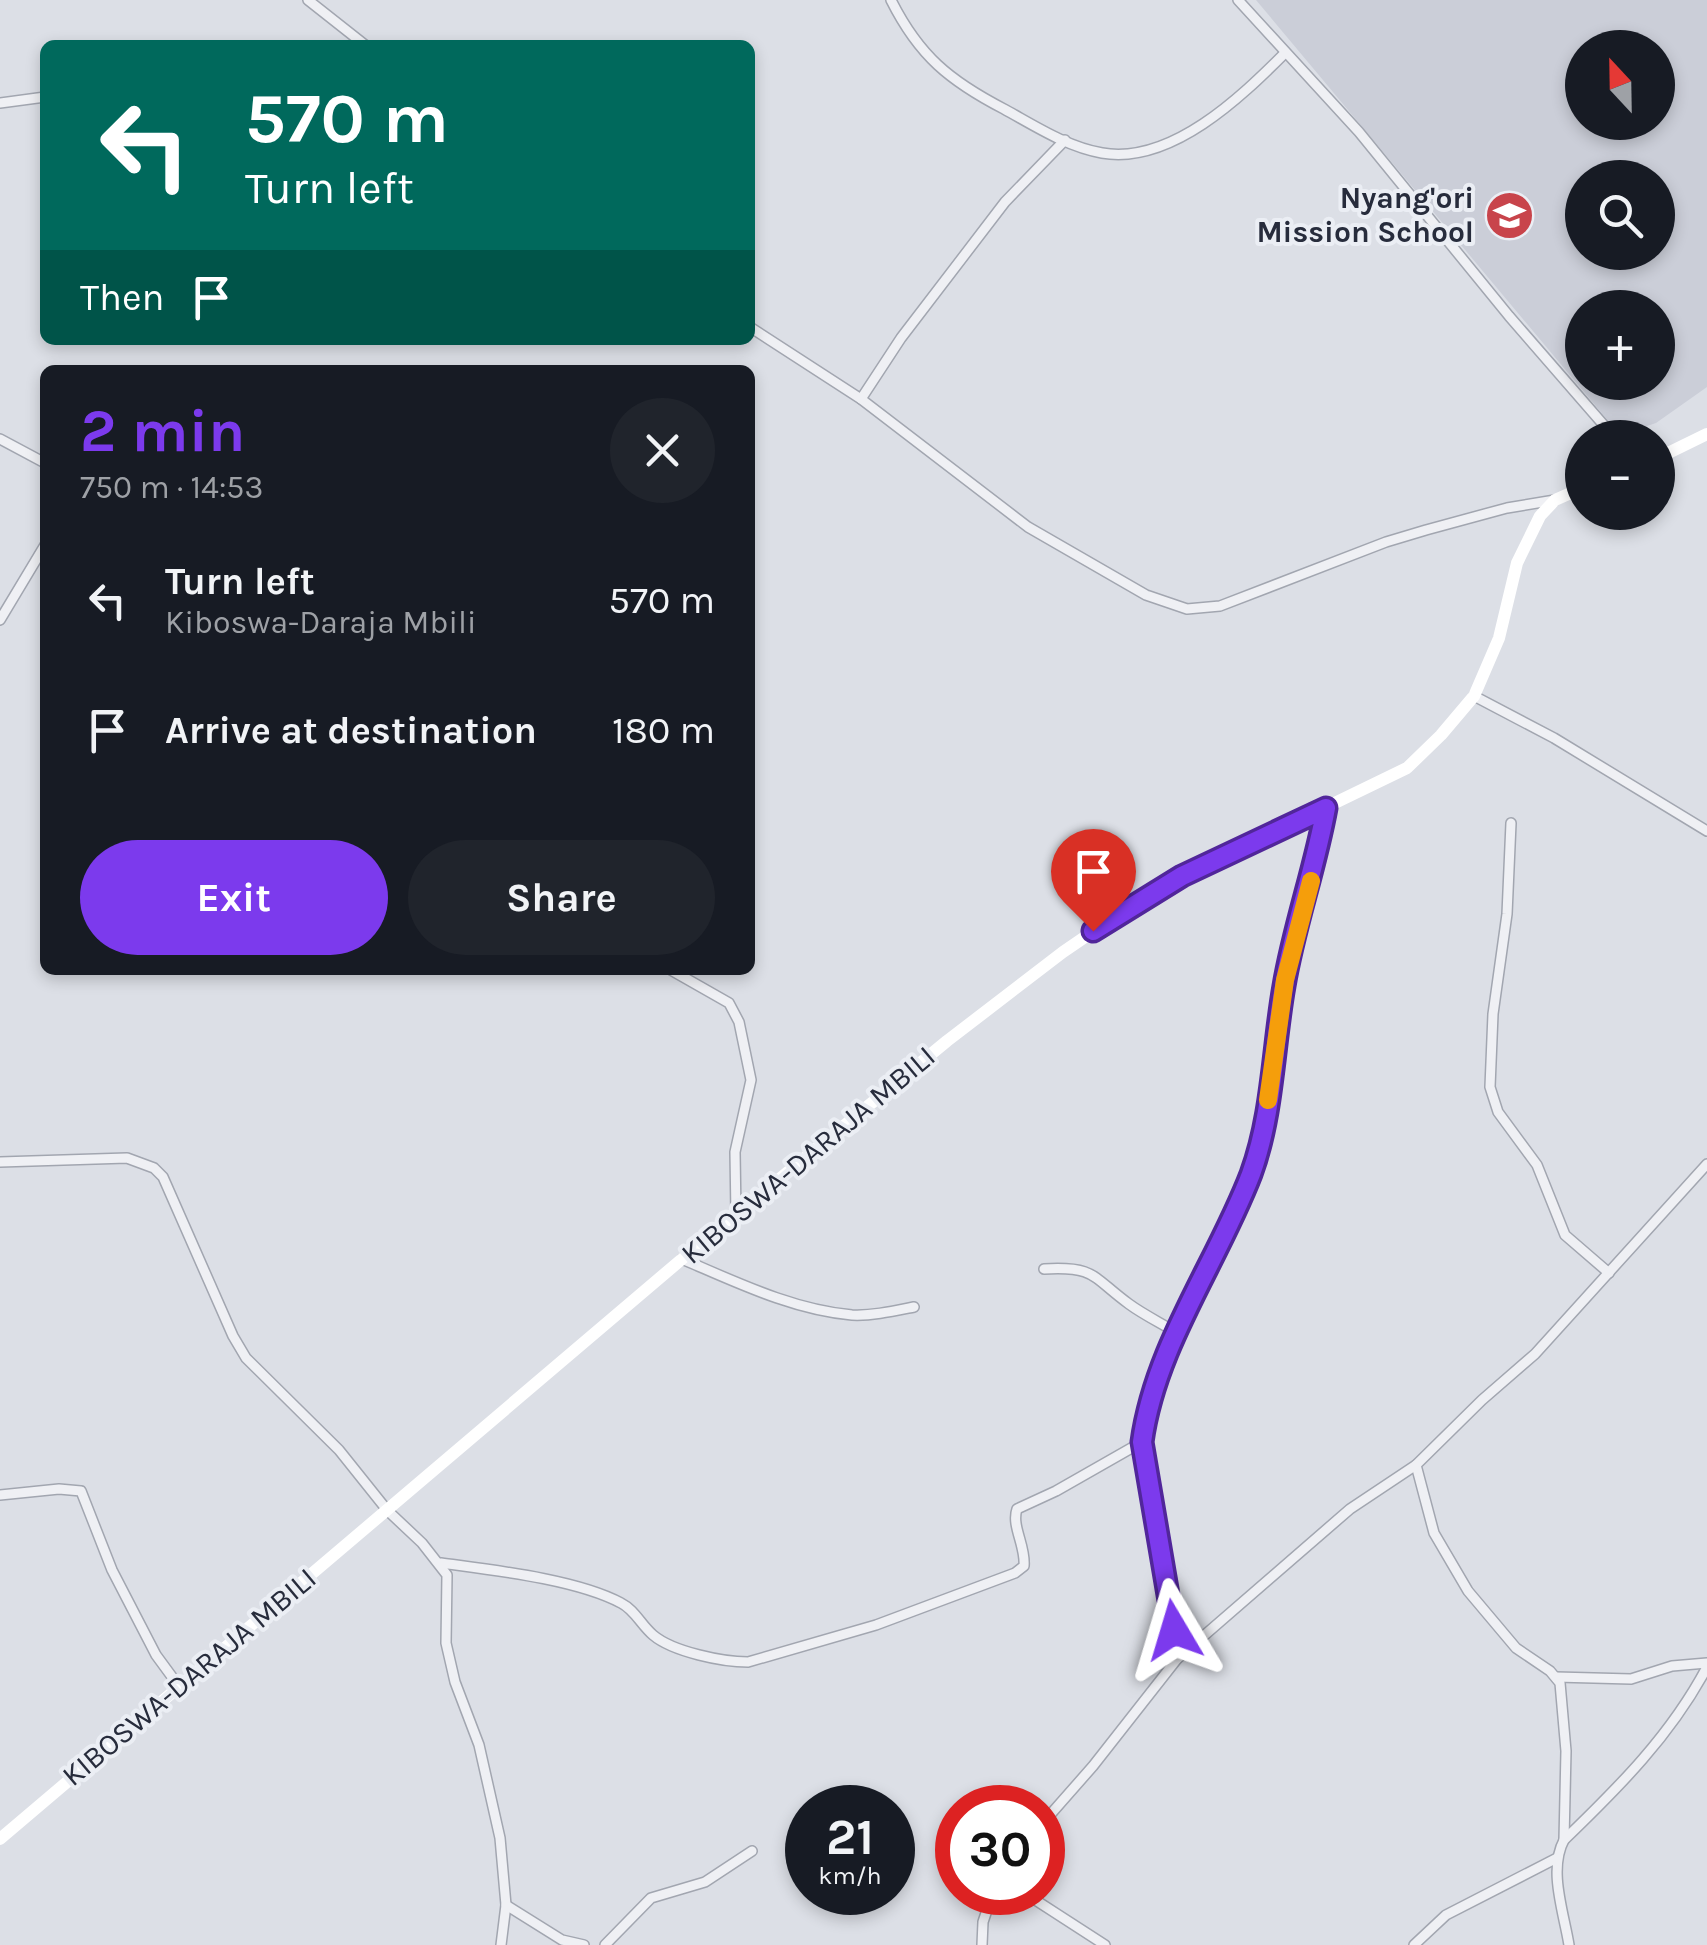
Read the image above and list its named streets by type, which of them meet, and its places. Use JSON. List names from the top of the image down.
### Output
{
  "streets": {
    "main road": ["KIBOSWA-DARAJA MBILI"]
  },
  "places": {
    "school or university": ["Nyang'ori Mission School"]
  },
  "north": "top",
  "page": {
    "map_buttons": ["+", "−"],
    "turn": ["570 m", "Turn left"],
    "then": "Then",
    "heading": ["2 min", "750 m · 14:53"],
    "list": [
      {
        "name": "Turn left",
        "note": "Kiboswa-Daraja Mbili",
        "value": "570 m"
      },
      {
        "name": "Arrive at destination",
        "value": "180 m"
      }
    ],
    "buttons": ["Exit", "Share"],
    "speed": "21 km/h",
    "limit": "30"
  }
}
